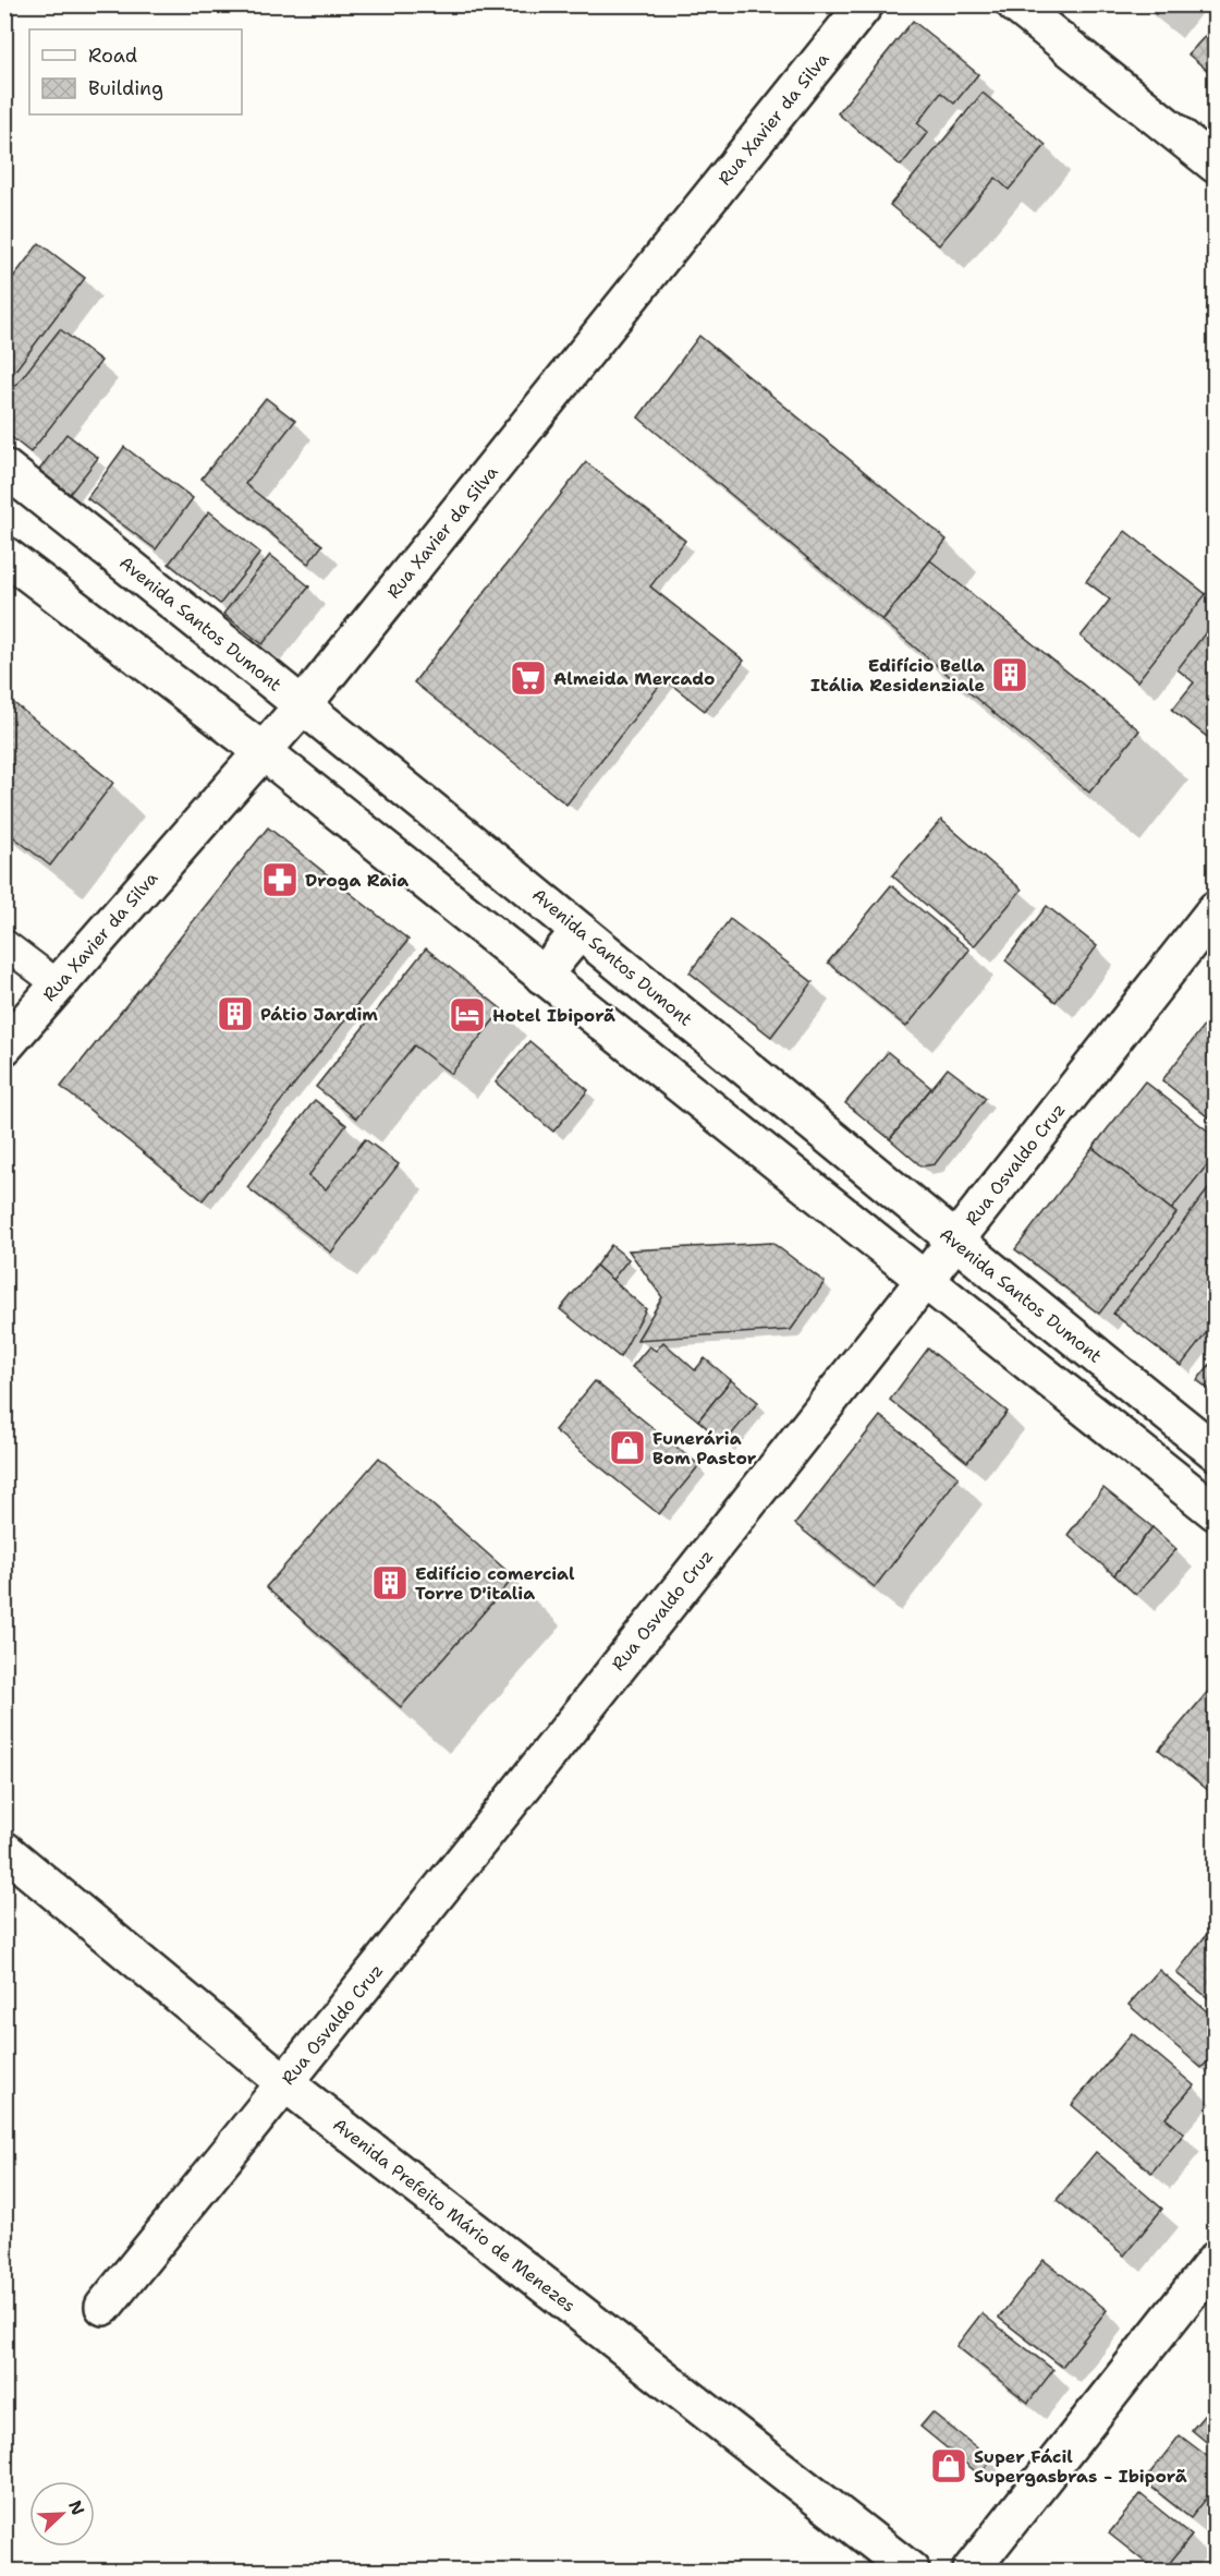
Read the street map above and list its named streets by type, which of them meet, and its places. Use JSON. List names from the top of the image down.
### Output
{
  "streets": {
    "main road": [
      "Rua Xavier da Silva",
      "Avenida Santos Dumont",
      "Rua Osvaldo Cruz",
      "Avenida Prefeito Mário de Menezes"
    ]
  },
  "crossings": [
    ["Rua Xavier da Silva", "Avenida Santos Dumont"],
    ["Avenida Santos Dumont", "Rua Osvaldo Cruz"],
    ["Rua Osvaldo Cruz", "Avenida Prefeito Mário de Menezes"]
  ],
  "places": {
    "building": ["Edifício Bella Itália Residenziale", "Pátio Jardim", "Edifício comercial Torre D'italia"],
    "supermarket": ["Almeida Mercado"],
    "pharmacy": ["Droga Raia"],
    "hotel": ["Hotel Ibiporã"],
    "shop": ["Funerária Bom Pastor", "Super Fácil Supergasbras - Ibiporã"]
  },
  "legend": ["Road", "Building"],
  "north": "top right"
}
